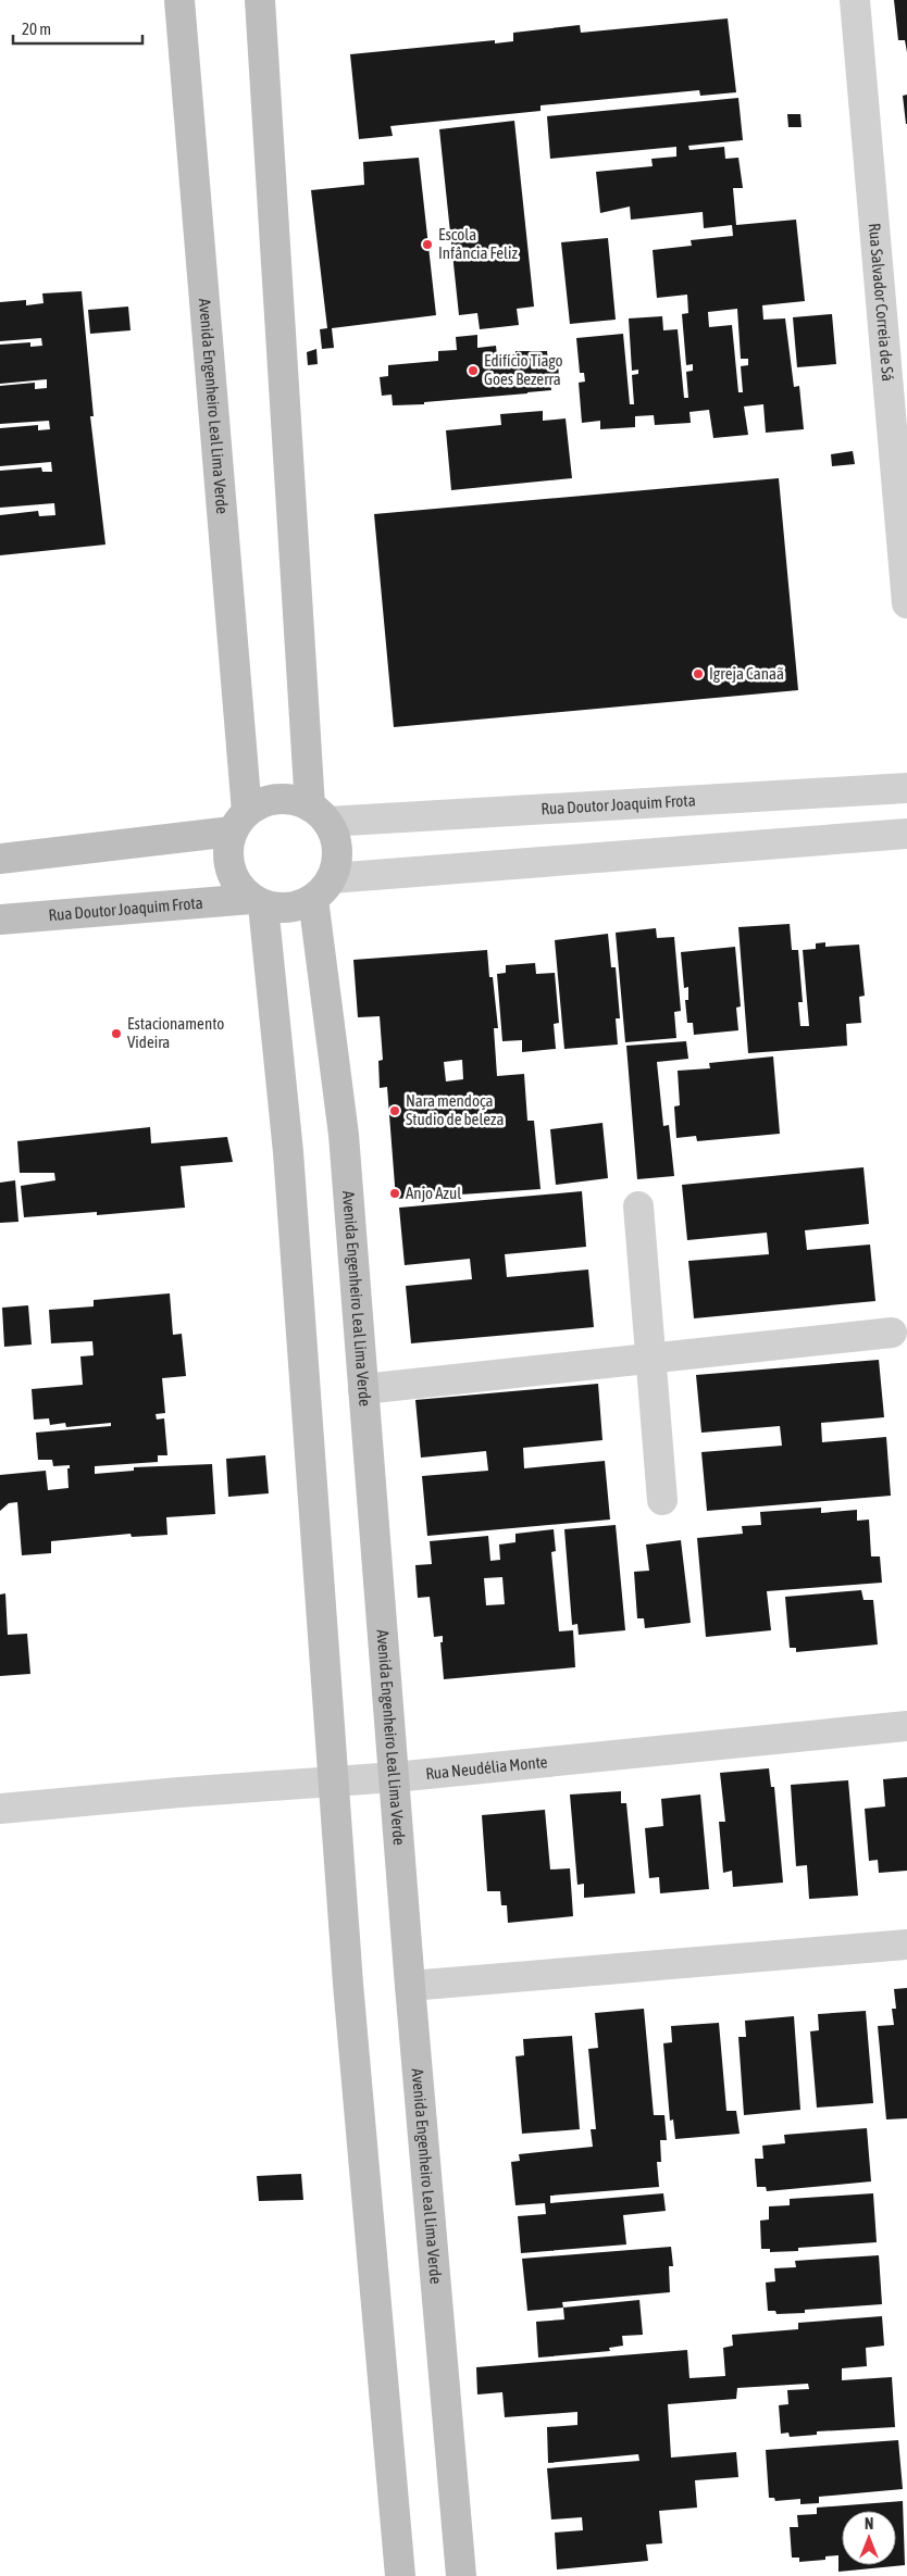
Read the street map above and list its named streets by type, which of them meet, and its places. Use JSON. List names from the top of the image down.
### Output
{
  "streets": {
    "main road": ["Avenida Engenheiro Leal Lima Verde", "Rua Doutor Joaquim Frota"],
    "street": ["Rua Salvador Correia de Sá", "Rua Neudélia Monte"]
  },
  "crossings": [
    ["Avenida Engenheiro Leal Lima Verde", "Rua Doutor Joaquim Frota"],
    ["Avenida Engenheiro Leal Lima Verde", "Rua Neudélia Monte"]
  ],
  "places": [
    "Escola Infância Feliz",
    "Edifício Tiago Goes Bezerra",
    "Igreja Canaã",
    "Estacionamento Videira",
    "Nara mendoça Studio de beleza",
    "Anjo Azul"
  ],
  "scale_bar": "20 m",
  "north": "top"
}
